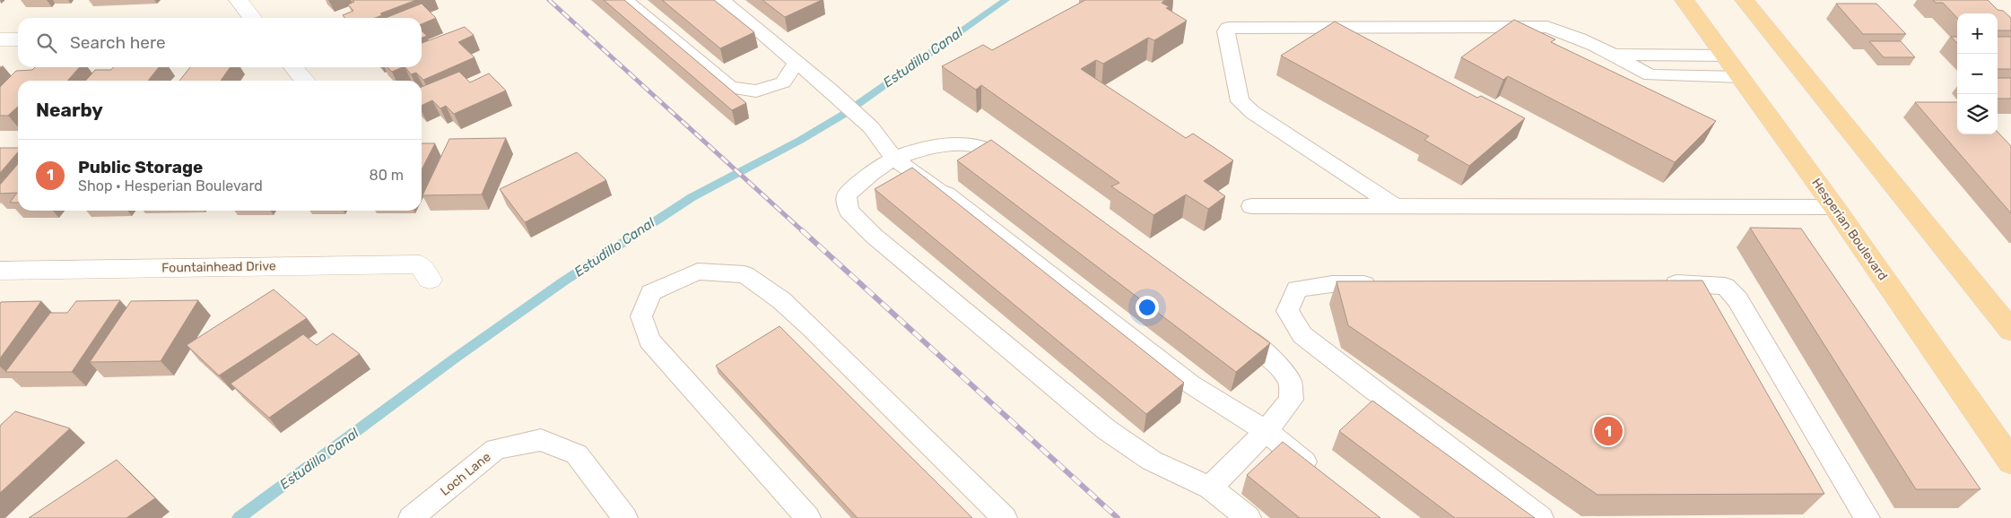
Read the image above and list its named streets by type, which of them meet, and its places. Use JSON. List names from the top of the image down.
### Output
{
  "streets": {
    "main road": ["Hesperian Boulevard"],
    "street": ["Fountainhead Drive"],
    "lane": ["Loch Lane"]
  },
  "water": ["Estudillo Canal"],
  "page": {
    "map_buttons": ["+", "−"],
    "search": "Search here",
    "heading": "Nearby",
    "list": [
      {
        "mark": "1",
        "name": "Public Storage",
        "note": "Shop · Hesperian Boulevard",
        "value": "80 m"
      }
    ],
    "pins": "1"
  }
}
